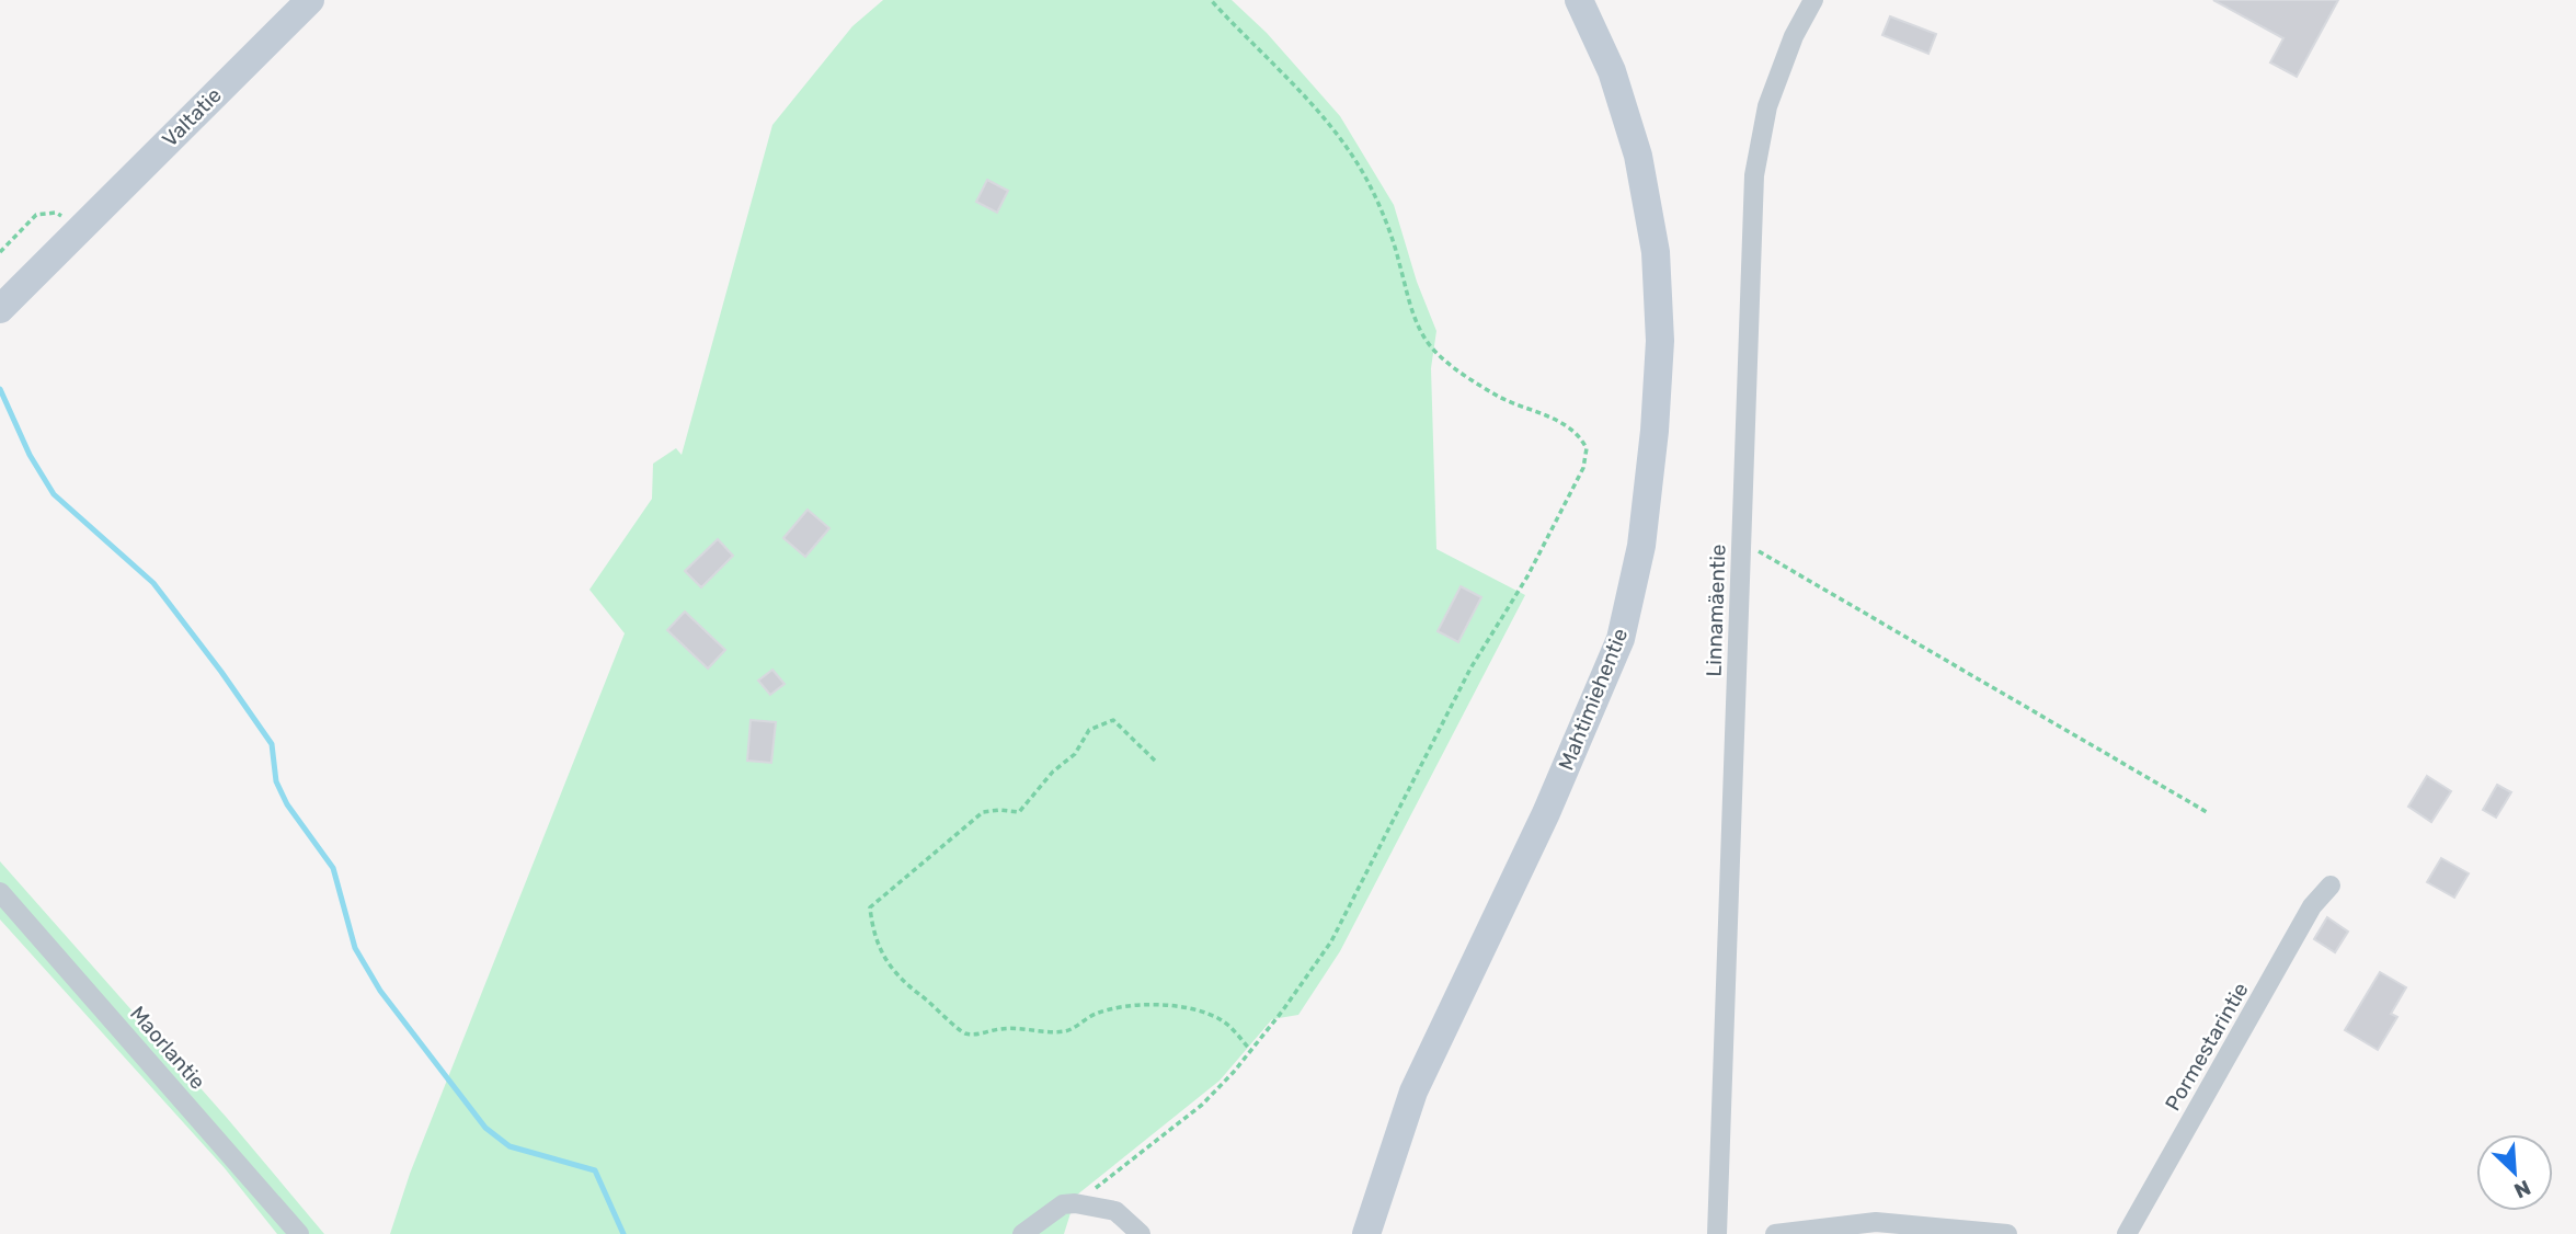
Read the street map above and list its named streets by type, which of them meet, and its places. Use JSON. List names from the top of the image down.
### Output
{
  "streets": {
    "main road": ["Valtatie", "Mahtimiehentie"],
    "street": ["Linnamäentie", "Pormestarintie", "Maorlantie"]
  },
  "north": "bottom right"
}
